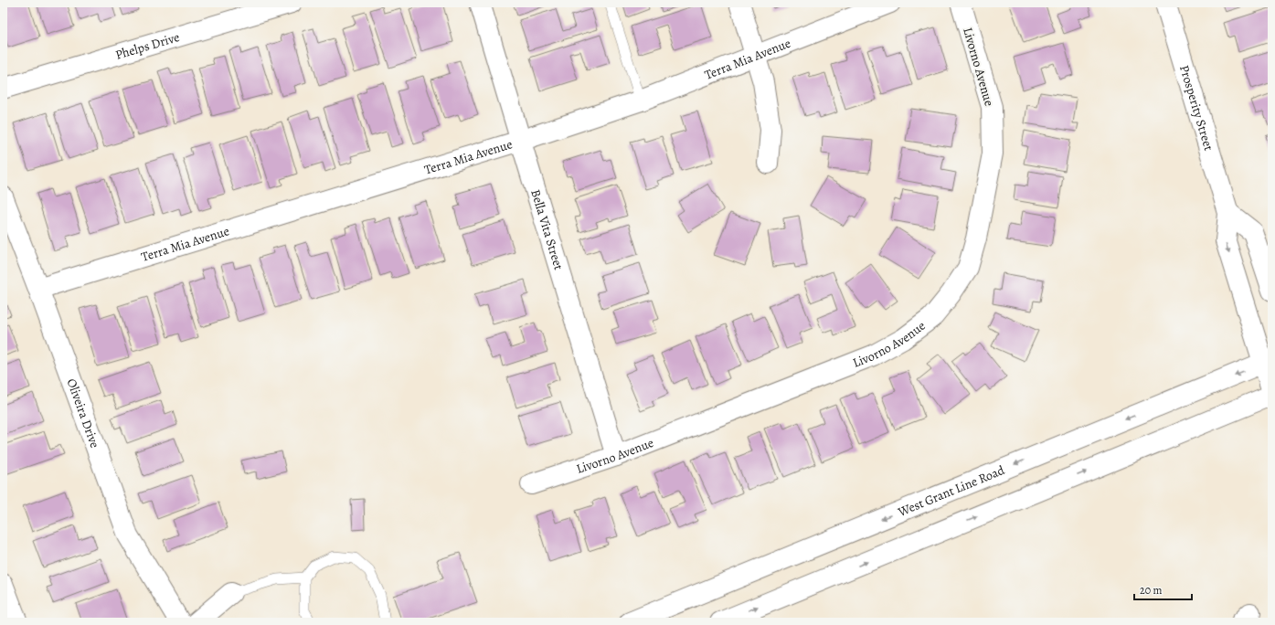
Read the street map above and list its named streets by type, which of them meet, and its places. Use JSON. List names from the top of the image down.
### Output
{
  "streets": {
    "street": [
      "Phelps Drive",
      "Terra Mia Avenue",
      "Livorno Avenue",
      "Prosperity Street",
      "Bella Vita Street",
      "Oliveira Drive",
      "West Grant Line Road"
    ]
  },
  "crossings": [
    ["Terra Mia Avenue", "Bella Vita Street"],
    ["Terra Mia Avenue", "Oliveira Drive"],
    ["Livorno Avenue", "Bella Vita Street"],
    ["Prosperity Street", "West Grant Line Road"]
  ],
  "scale_bar": "20 m"
}
